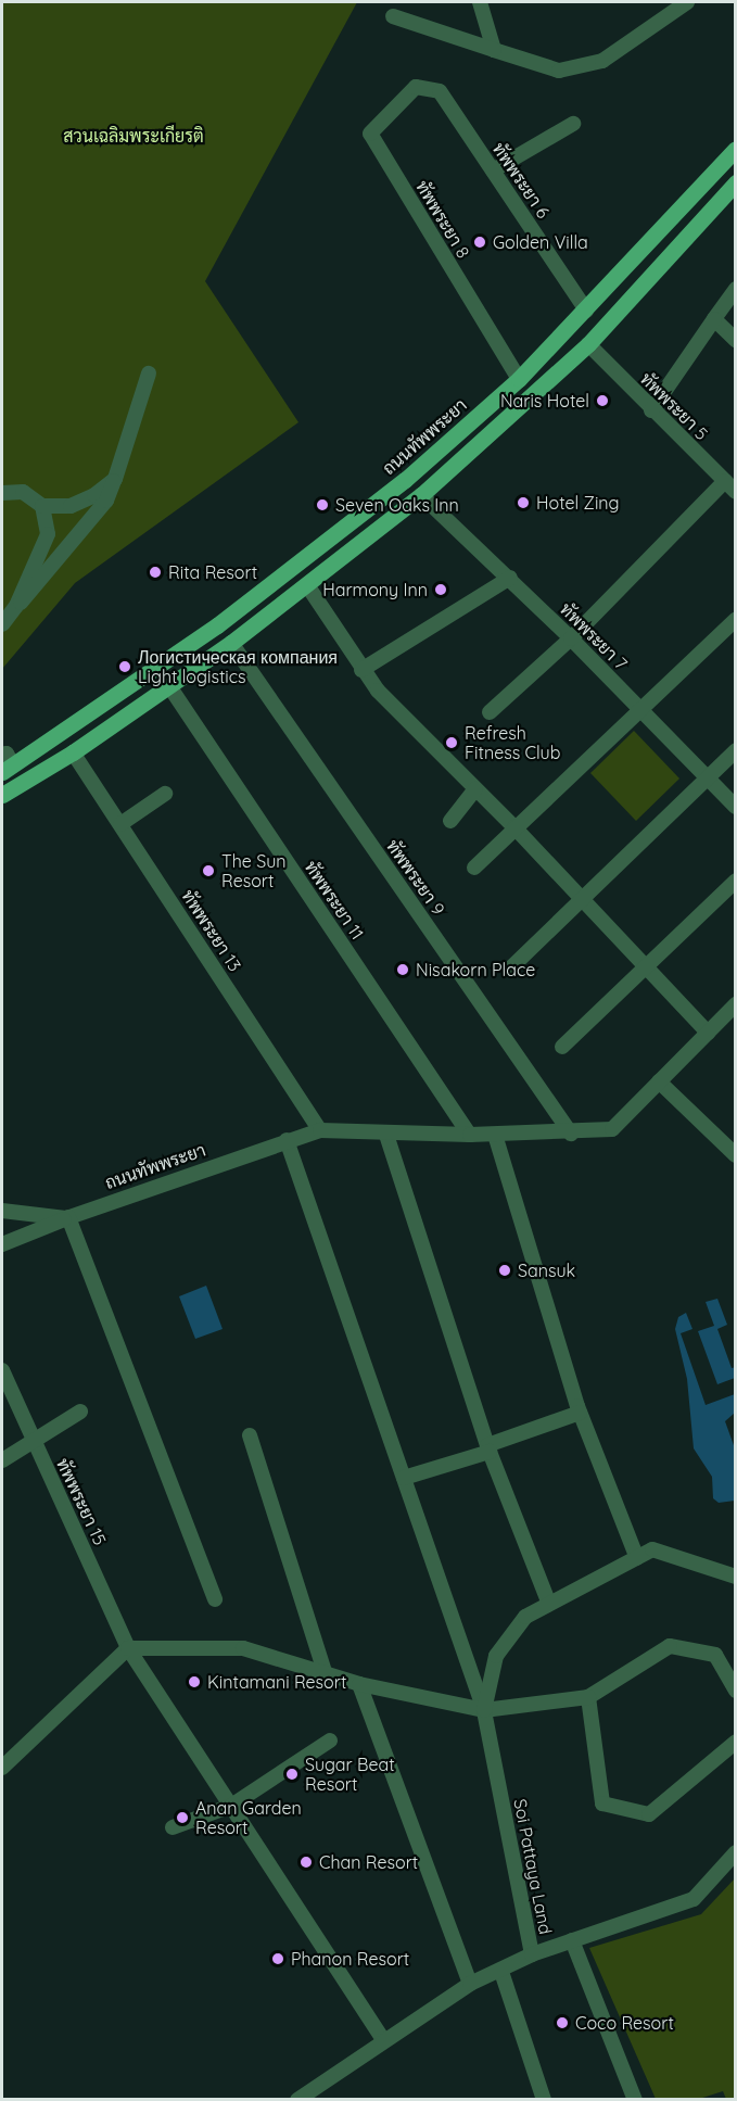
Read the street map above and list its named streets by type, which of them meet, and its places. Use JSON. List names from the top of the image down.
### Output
{
  "streets": {
    "main road": ["ถนนทัพพระยา"],
    "street": [
      "ทัพพระยา 6",
      "ทัพพระยา 8",
      "ทัพพระยา 5",
      "ทัพพระยา 7",
      "ทัพพระยา 9",
      "ทัพพระยา 11",
      "ทัพพระยา 13",
      "ทัพพระยา 15",
      "Soi Pattaya Land"
    ]
  },
  "crossings": [
    ["ทัพพระยา 6", "ทัพพระยา 8"],
    ["ทัพพระยา 6", "ถนนทัพพระยา"],
    ["ทัพพระยา 8", "ถนนทัพพระยา"],
    ["ถนนทัพพระยา", "ทัพพระยา 9"],
    ["ถนนทัพพระยา", "ทัพพระยา 11"],
    ["ถนนทัพพระยา", "ทัพพระยา 13"]
  ],
  "parks": ["สวนเฉลิมพระเกียรติ"],
  "places": [
    "Golden Villa",
    "Naris Hotel",
    "Hotel Zing",
    "Seven Oaks Inn",
    "Rita Resort",
    "Harmony Inn",
    "Логистическая компания Light logistics",
    "Refresh Fitness Club",
    "The Sun Resort",
    "Nisakorn Place",
    "Sansuk",
    "Kintamani Resort",
    "Sugar Beat Resort",
    "Anan Garden Resort",
    "Chan Resort",
    "Phanon Resort",
    "Coco Resort"
  ]
}
